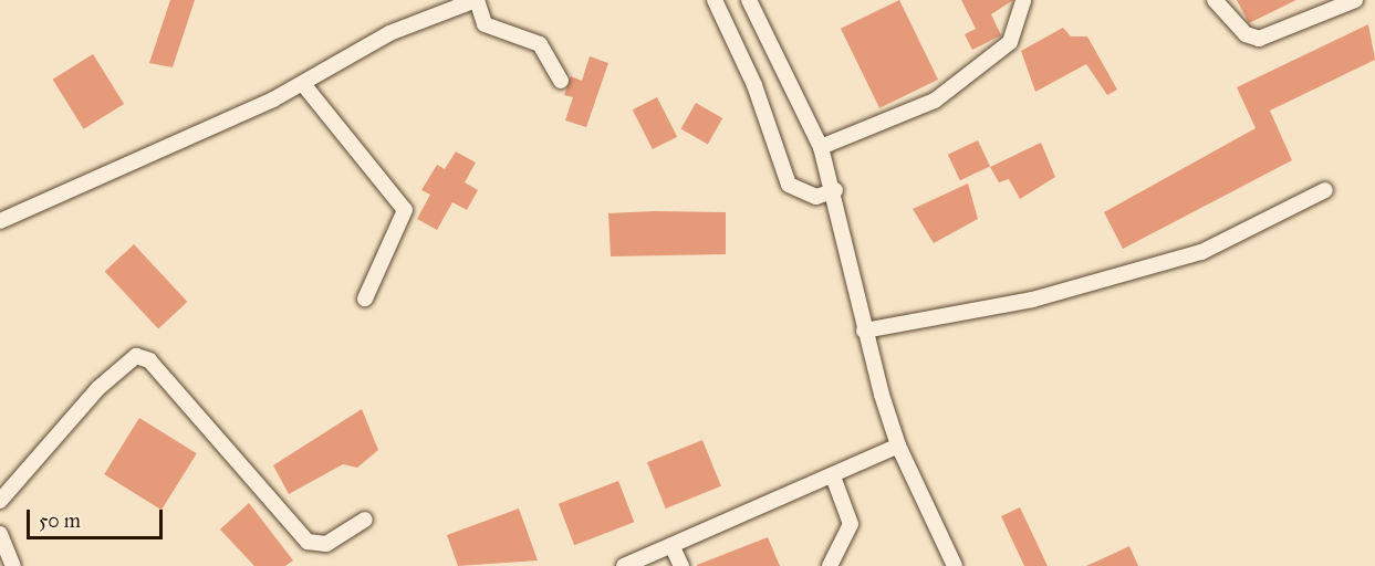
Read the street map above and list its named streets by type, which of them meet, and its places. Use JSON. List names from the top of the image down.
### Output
{
  "scale_bar": "50 m"
}
